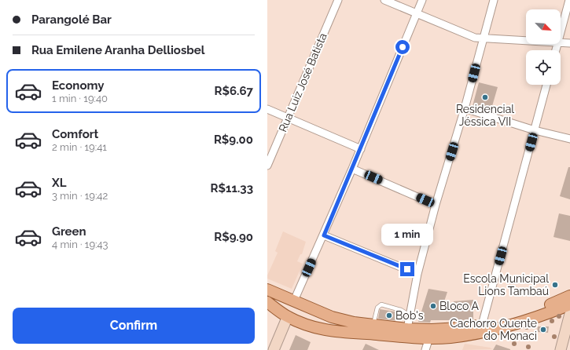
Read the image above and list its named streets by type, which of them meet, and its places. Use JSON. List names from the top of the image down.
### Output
{
  "streets": {
    "street": ["Rua Luiz José Batista"]
  },
  "places": [
    "Residencial Jéssica VII",
    "Escola Municipal Lions Tambaú",
    "Bloco A",
    "Bob's",
    "Cachorro Quente do Monaci"
  ],
  "north": "bottom right",
  "page": {
    "banner": ["Parangolé Bar", "Rua Emilene Aranha Delliosbel"],
    "list": [
      {
        "name": "Economy",
        "note": "1 min · 19:40",
        "value": "R$6.67"
      },
      {
        "name": "Comfort",
        "note": "2 min · 19:41",
        "value": "R$9.00"
      },
      {
        "name": "XL",
        "note": "3 min · 19:42",
        "value": "R$11.33"
      },
      {
        "name": "Green",
        "note": "4 min · 19:43",
        "value": "R$9.90"
      }
    ],
    "bubble": "1 min",
    "buttons": "Confirm"
  }
}
